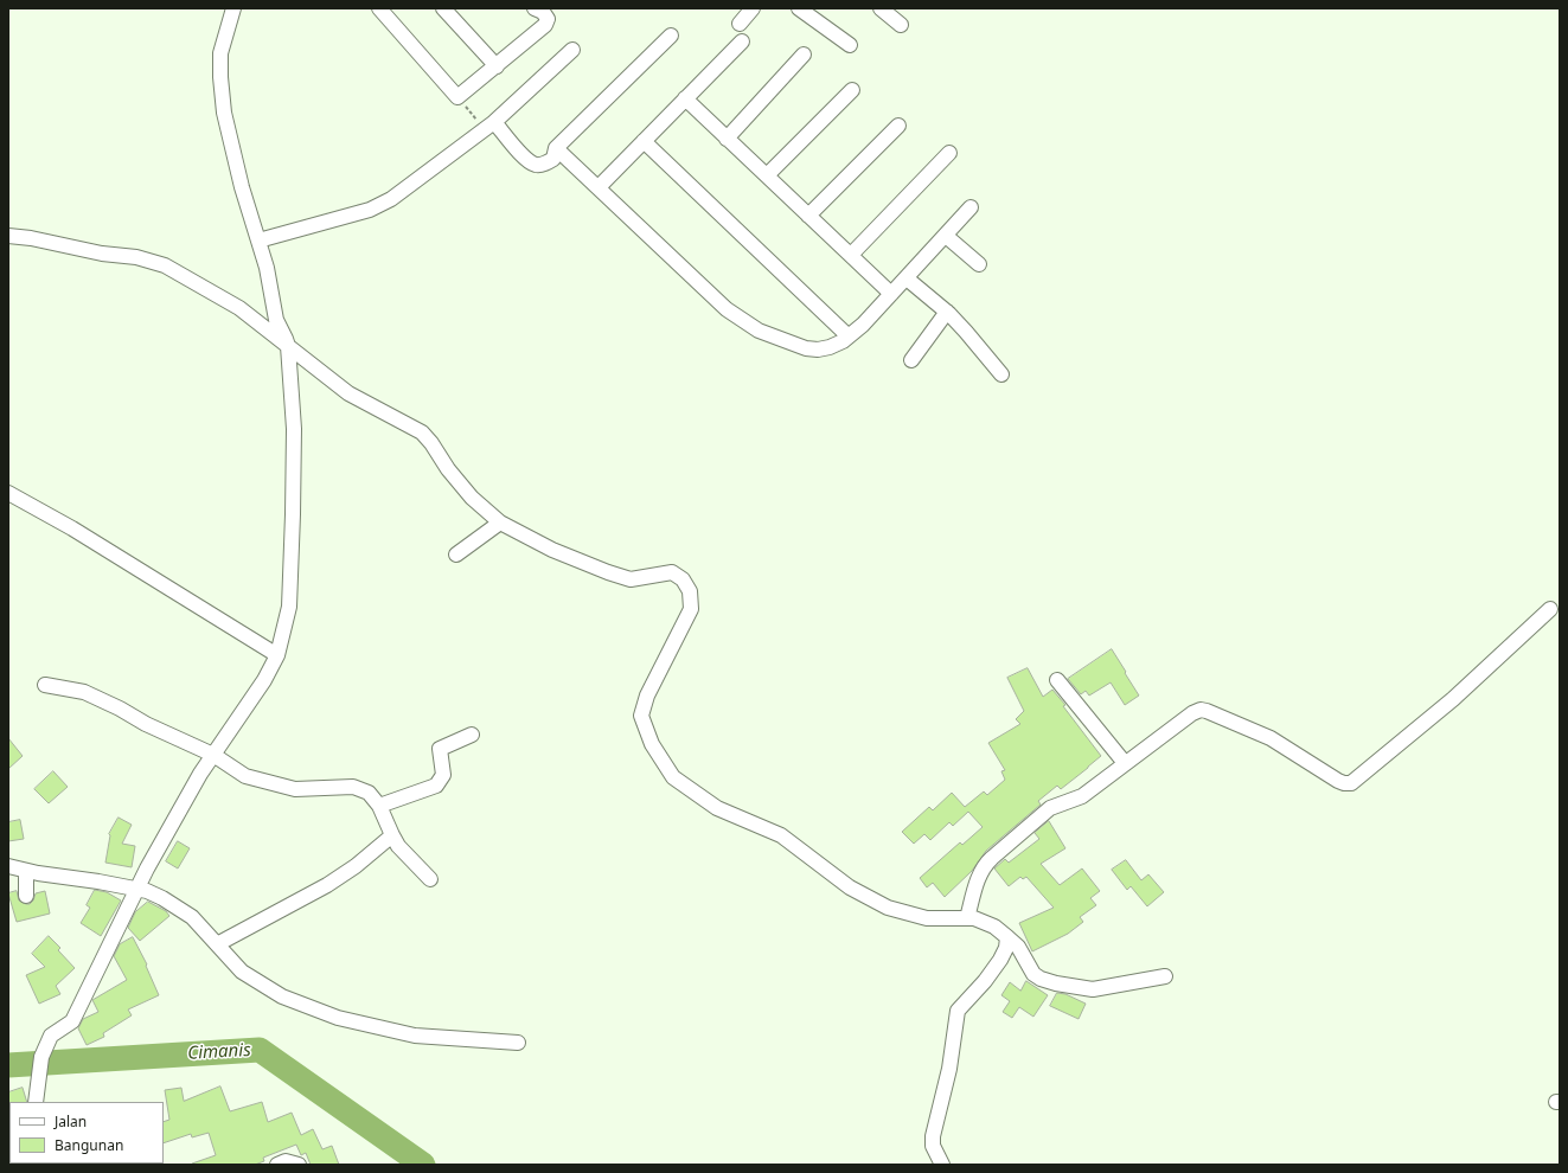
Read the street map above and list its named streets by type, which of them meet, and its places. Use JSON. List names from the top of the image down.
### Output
{
  "water": ["Cimanis"],
  "legend": ["Jalan", "Bangunan"]
}
